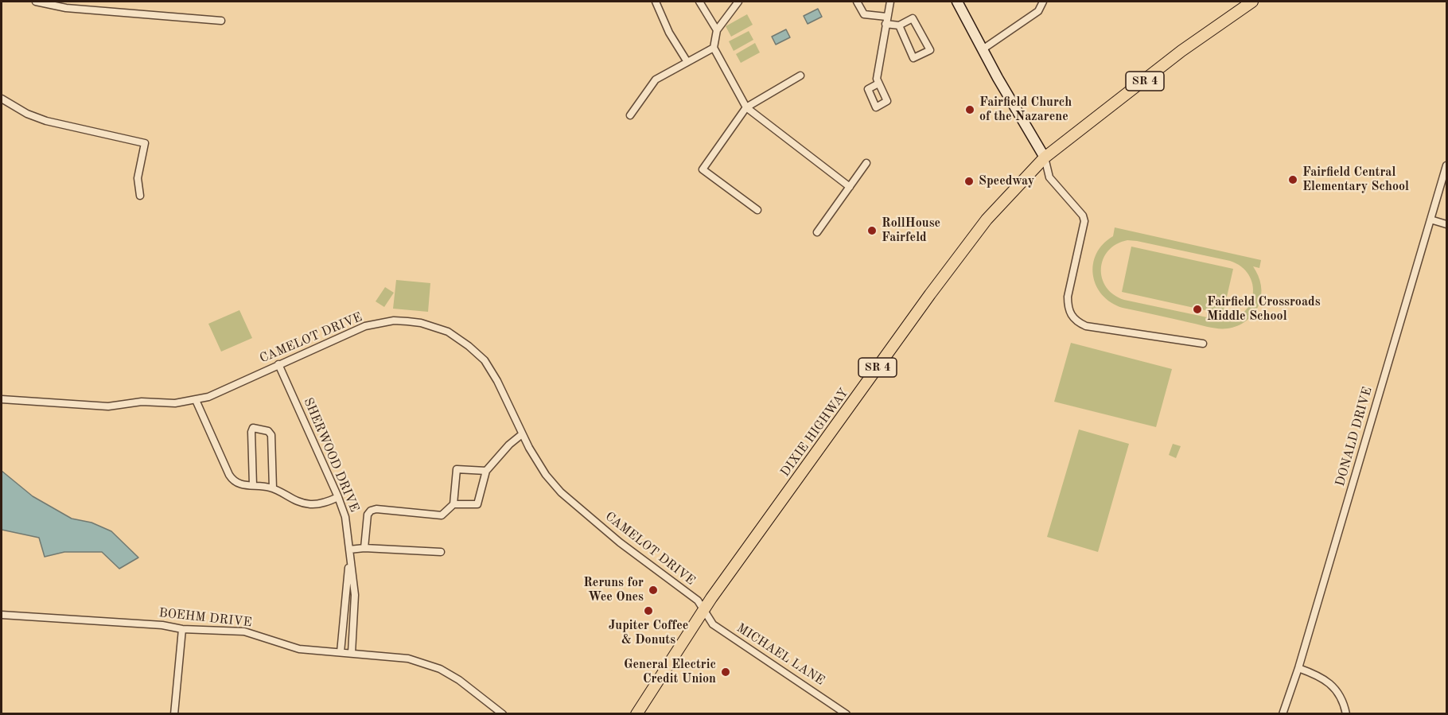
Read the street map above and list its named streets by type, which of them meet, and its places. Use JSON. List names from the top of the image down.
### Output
{
  "streets": {
    "main road": ["SR 4", "DIXIE HIGHWAY"],
    "street": [
      "CAMELOT DRIVE",
      "DONALD DRIVE",
      "SHERWOOD DRIVE",
      "BOEHM DRIVE",
      "MICHAEL LANE"
    ]
  },
  "crossings": [
    ["CAMELOT DRIVE", "DIXIE HIGHWAY"],
    ["CAMELOT DRIVE", "SHERWOOD DRIVE"],
    ["CAMELOT DRIVE", "MICHAEL LANE"],
    ["DIXIE HIGHWAY", "MICHAEL LANE"],
    ["SHERWOOD DRIVE", "BOEHM DRIVE"]
  ],
  "places": [
    "Fairfield Church of the Nazarene",
    "Fairfield Central Elementary School",
    "Speedway",
    "RollHouse Fairfeld",
    "Fairfield Crossroads Middle School",
    "Reruns for Wee Ones",
    "Jupiter Coffee & Donuts",
    "General Electric Credit Union"
  ]
}
